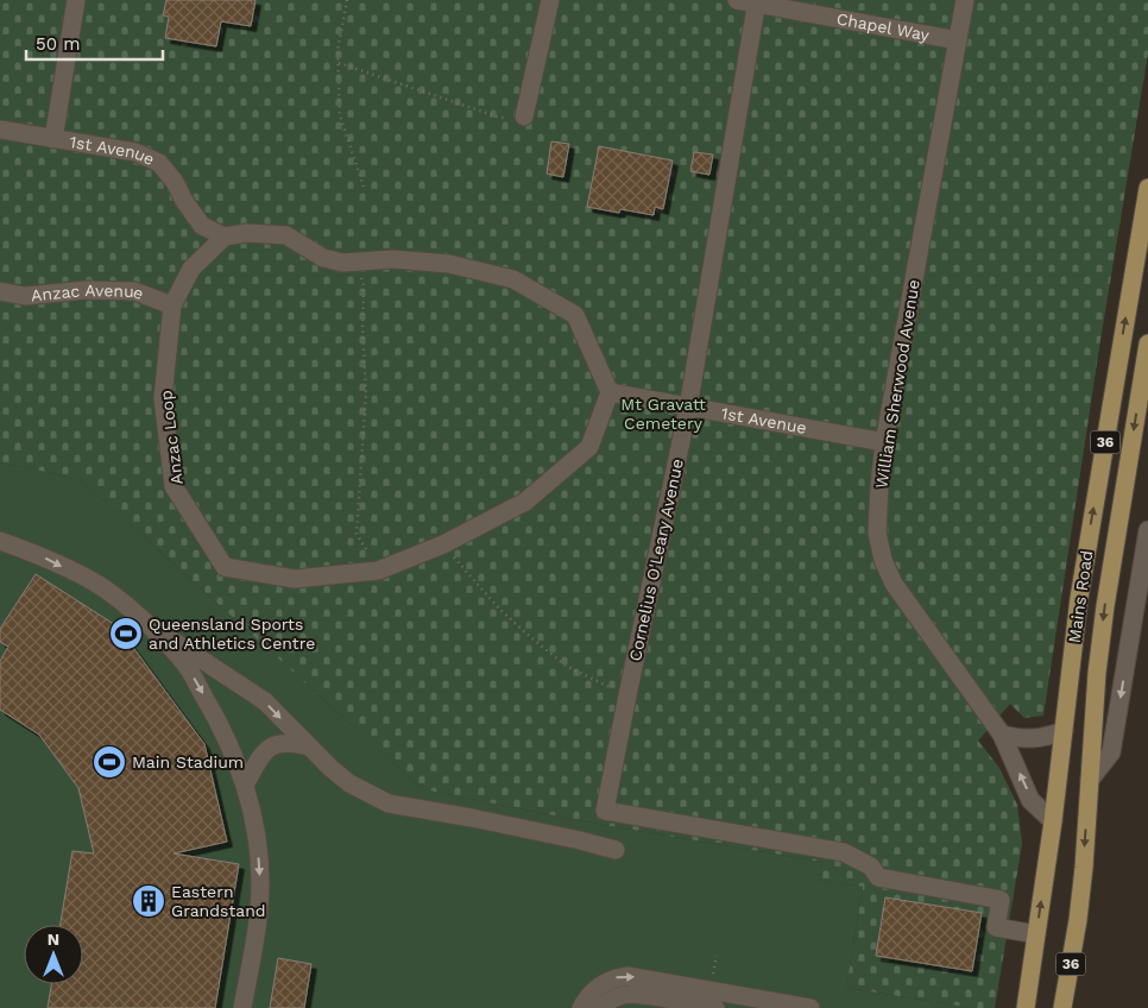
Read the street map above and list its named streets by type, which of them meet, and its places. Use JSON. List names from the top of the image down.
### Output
{
  "streets": {
    "main road": ["36", "Mains Road"],
    "street": [
      "Chapel Way",
      "1st Avenue",
      "Anzac Avenue",
      "William Sherwood Avenue",
      "Anzac Loop",
      "Cornelius O'Leary Avenue"
    ]
  },
  "crossings": [
    ["Chapel Way", "William Sherwood Avenue"],
    ["Chapel Way", "Cornelius O'Leary Avenue"],
    ["1st Avenue", "William Sherwood Avenue"],
    ["1st Avenue", "Anzac Loop"],
    ["1st Avenue", "Cornelius O'Leary Avenue"],
    ["Anzac Avenue", "Anzac Loop"],
    ["William Sherwood Avenue", "Mains Road"],
    ["Cornelius O'Leary Avenue", "Mains Road"]
  ],
  "parks": ["Mt Gravatt Cemetery"],
  "places": {
    "sports": ["Queensland Sports and Athletics Centre", "Main Stadium"],
    "building": ["Eastern Grandstand"]
  },
  "scale_bar": "50 m",
  "north": "top"
}
